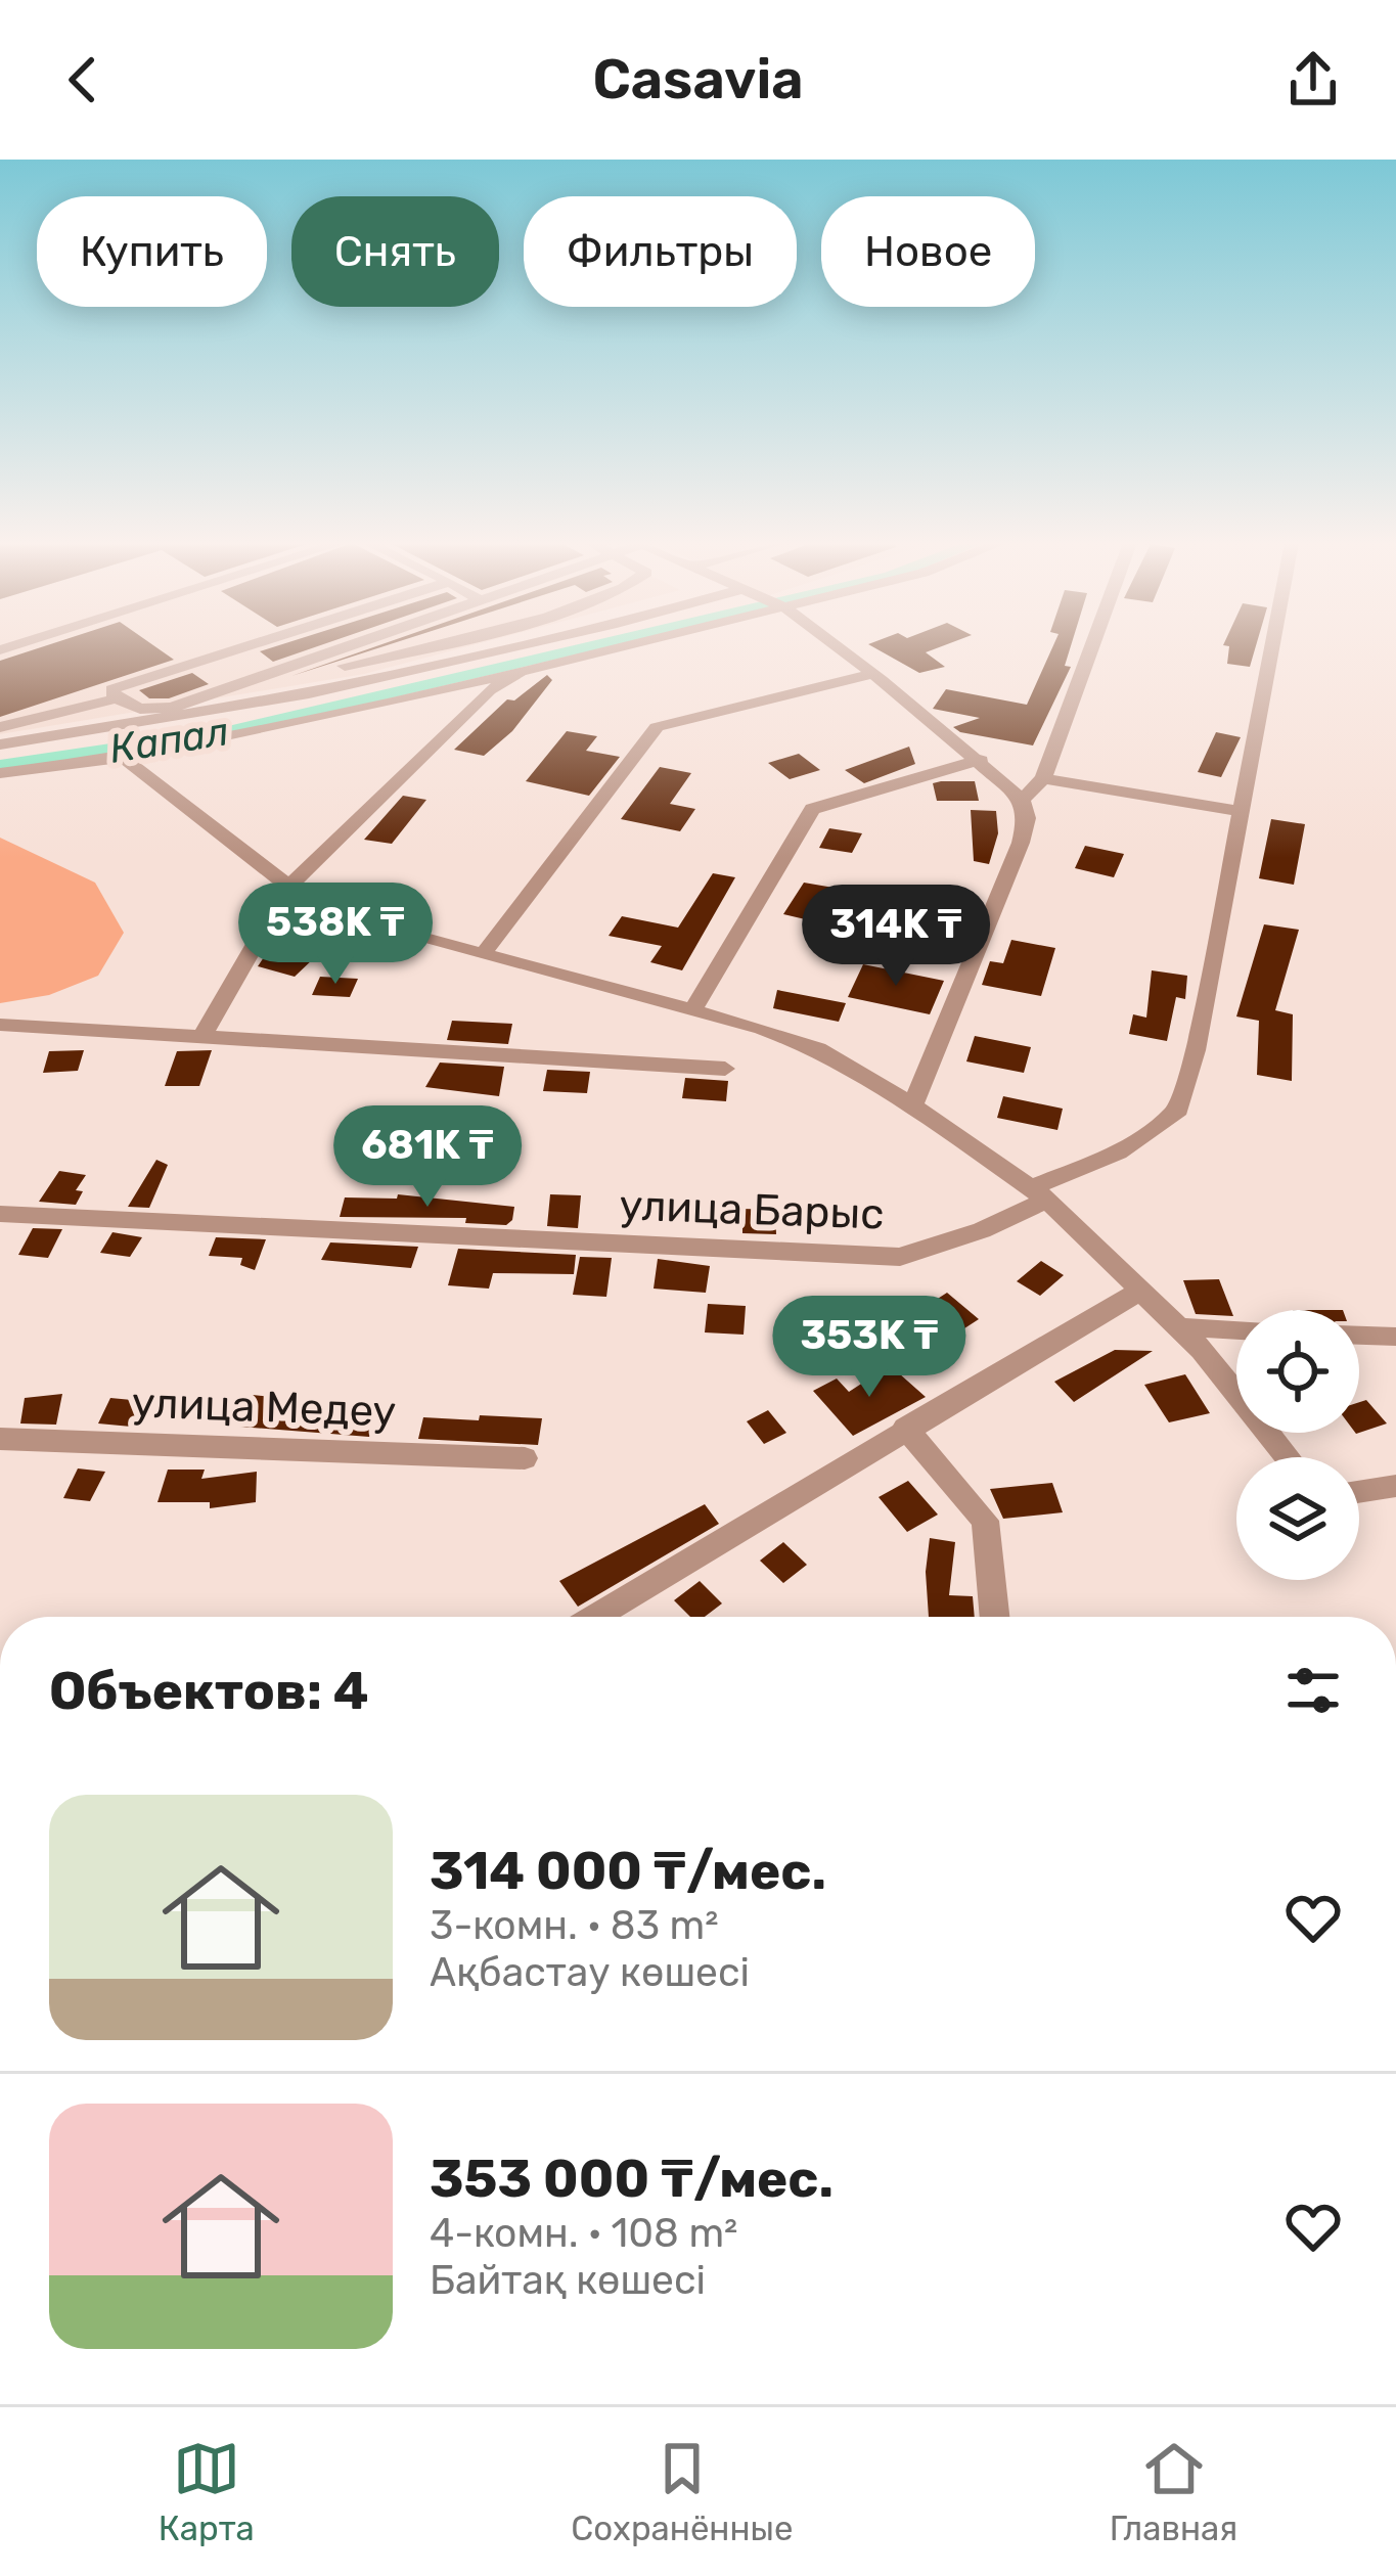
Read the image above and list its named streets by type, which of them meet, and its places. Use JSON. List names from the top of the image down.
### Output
{
  "streets": {
    "street": ["улица Барыс", "улица Медеу"]
  },
  "water": ["Капал"],
  "page": {
    "header": "Casavia",
    "chip": [
      "Купить",
      "Снять",
      "Фильтры",
      "Новое"
    ],
    "price": [
      "538K ₸",
      "314K ₸",
      "681K ₸",
      "353K ₸"
    ],
    "heading": "Объектов: 4",
    "list": [
      {
        "name": "314 000 ₸/мес.",
        "note": "3-комн. · 83 m² · Ақбастау көшесі"
      },
      {
        "name": "353 000 ₸/мес.",
        "note": "4-комн. · 108 m² · Байтақ көшесі"
      }
    ],
    "tabs": ["Карта", "Сохранённые", "Главная"]
  }
}
